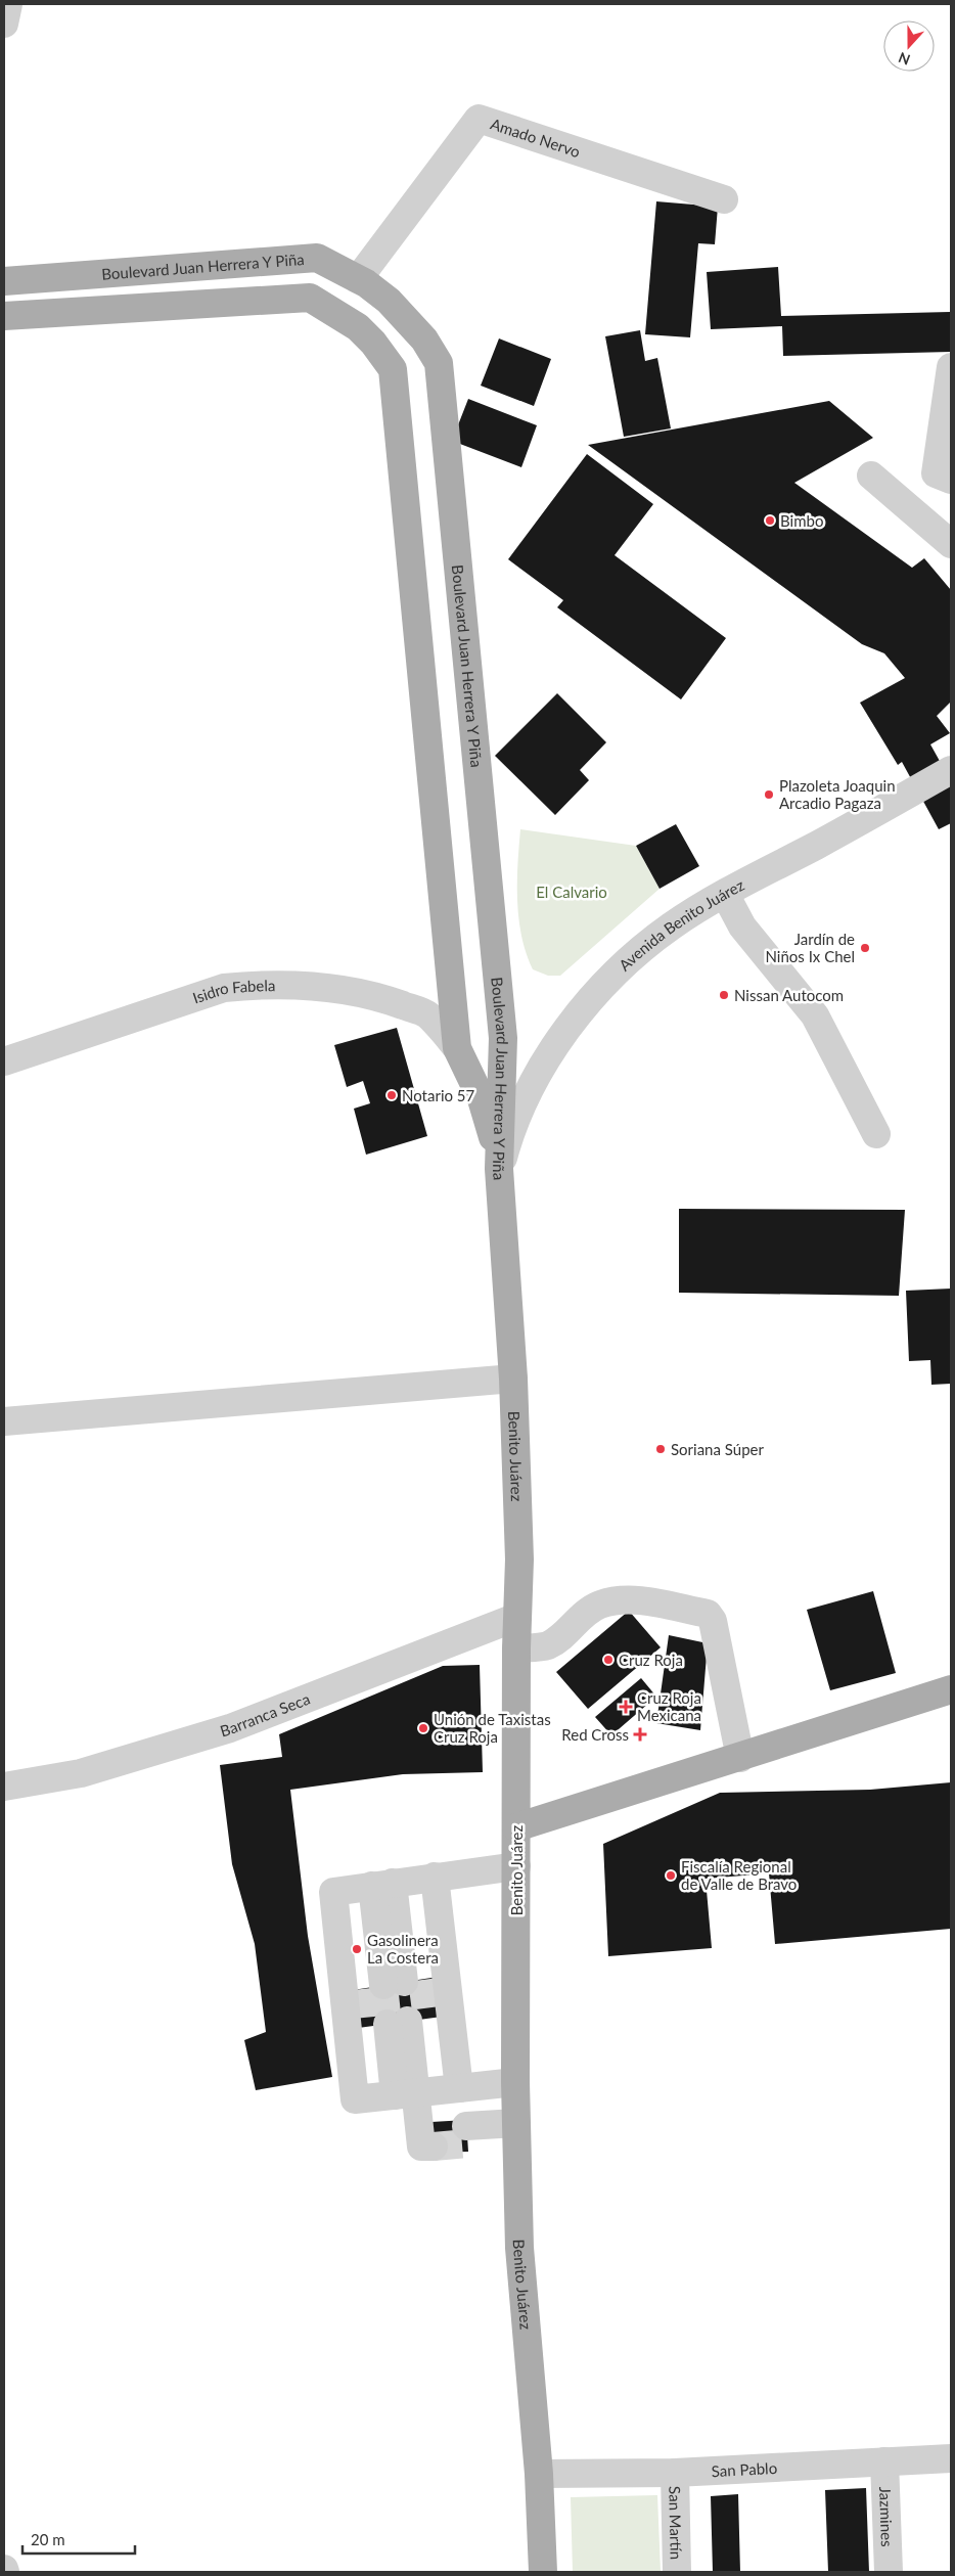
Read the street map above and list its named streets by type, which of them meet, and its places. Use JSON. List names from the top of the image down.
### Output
{
  "streets": {
    "main road": ["Boulevard Juan Herrera Y Piña", "Benito Juárez"],
    "street": [
      "Amado Nervo",
      "Avenida Benito Juárez",
      "Isidro Fabela",
      "Barranca Seca",
      "San Pablo",
      "Jazmines",
      "San Martín"
    ]
  },
  "crossings": [
    ["Amado Nervo", "Boulevard Juan Herrera Y Piña"],
    ["Boulevard Juan Herrera Y Piña", "Avenida Benito Juárez"],
    ["Boulevard Juan Herrera Y Piña", "Isidro Fabela"],
    ["Boulevard Juan Herrera Y Piña", "Benito Juárez"],
    ["Avenida Benito Juárez", "Benito Juárez"],
    ["Benito Juárez", "Barranca Seca"],
    ["Benito Juárez", "San Pablo"],
    ["San Pablo", "Jazmines"],
    ["San Pablo", "San Martín"]
  ],
  "parks": ["El Calvario"],
  "places": {
    "other": [
      "Bimbo",
      "Plazoleta Joaquin Arcadio Pagaza",
      "Jardín de Niños Ix Chel",
      "Nissan Autocom",
      "Notario 57",
      "Soriana Súper",
      "Cruz Roja",
      "Unión de Taxistas Cruz Roja",
      "Fiscalía Regional de Valle de Bravo",
      "Gasolinera La Costera"
    ],
    "health": ["Cruz Roja Mexicana", "Red Cross"]
  },
  "scale_bar": "20 m",
  "north": "bottom"
}
